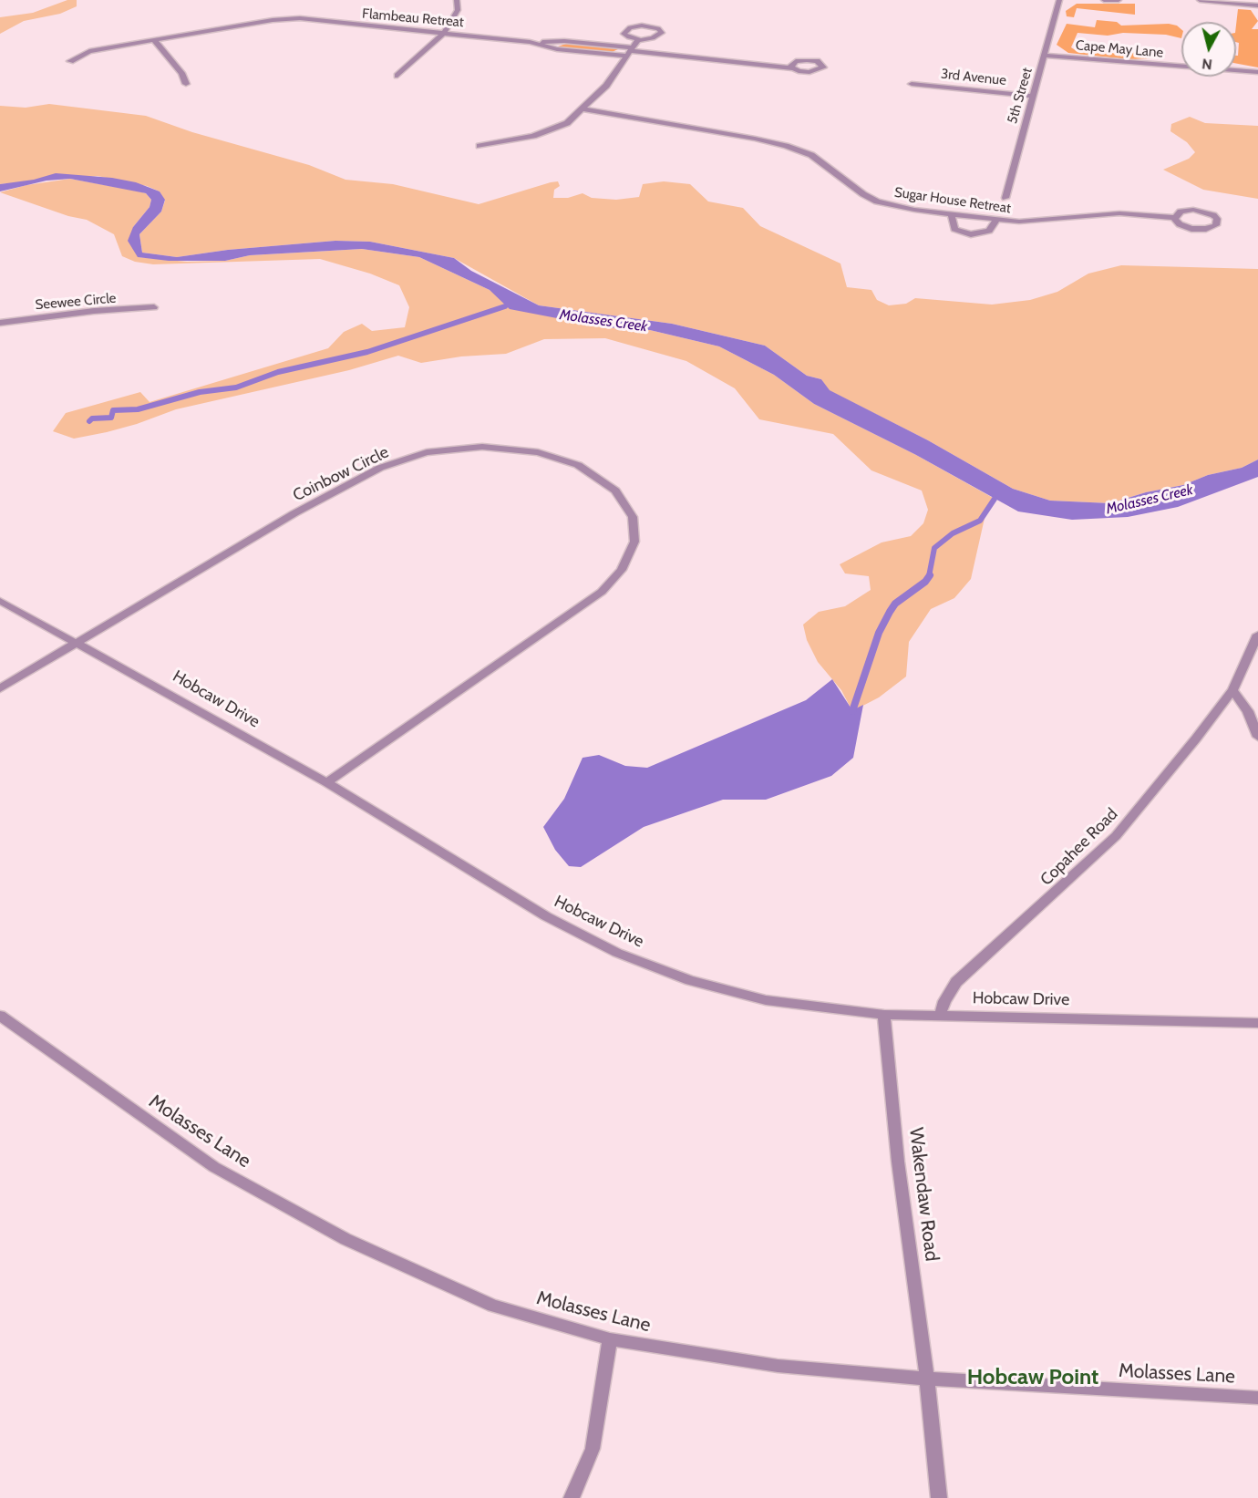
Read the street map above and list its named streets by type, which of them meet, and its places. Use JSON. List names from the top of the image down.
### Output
{
  "streets": {
    "street": [
      "Flambeau Retreat",
      "Cape May Lane",
      "3rd Avenue",
      "5th Street",
      "Sugar House Retreat",
      "Seewee Circle",
      "Coinbow Circle",
      "Hobcaw Drive",
      "Copahee Road",
      "Molasses Lane",
      "Wakendaw Road"
    ]
  },
  "crossings": [
    ["Cape May Lane", "5th Street"],
    ["3rd Avenue", "5th Street"],
    ["Coinbow Circle", "Hobcaw Drive"],
    ["Hobcaw Drive", "Copahee Road"],
    ["Hobcaw Drive", "Wakendaw Road"],
    ["Molasses Lane", "Wakendaw Road"]
  ],
  "districts": ["Hobcaw Point"],
  "water": ["Molasses Creek"],
  "north": "bottom"
}
